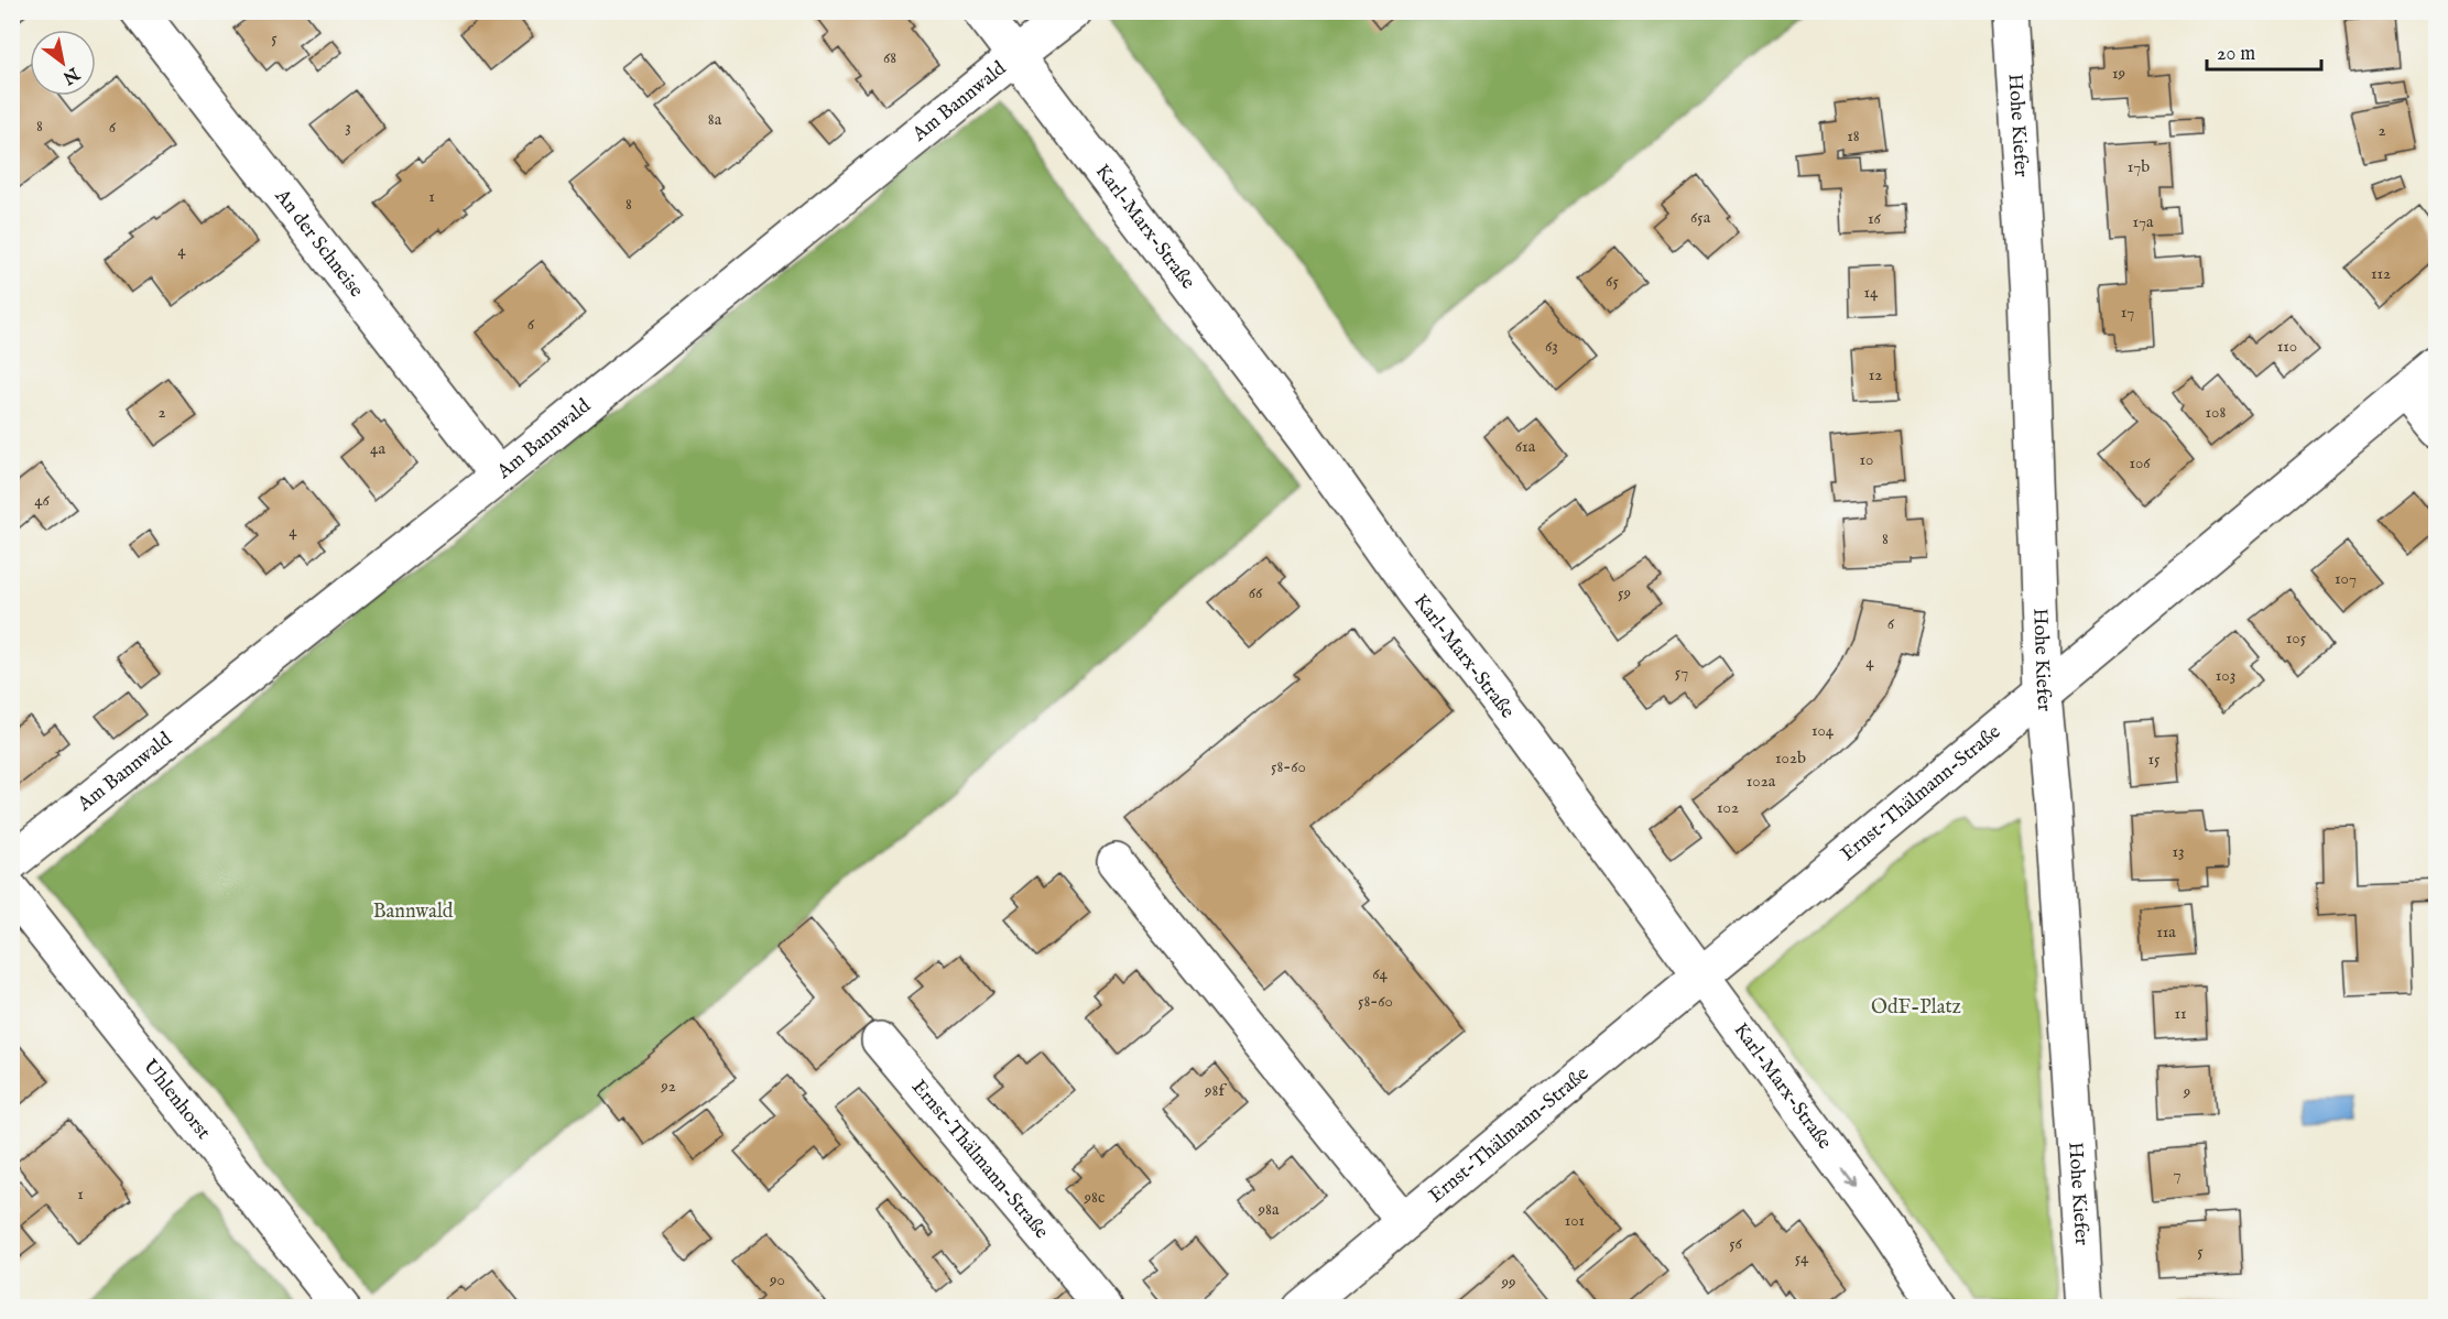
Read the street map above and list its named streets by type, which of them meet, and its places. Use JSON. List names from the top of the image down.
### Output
{
  "streets": {
    "street": [
      "Am Bannwald",
      "Hohe Kiefer",
      "Karl-Marx-Straße",
      "An der Schneise",
      "Ernst-Thälmann-Straße",
      "Uhlenhorst"
    ]
  },
  "crossings": [
    ["Am Bannwald", "Karl-Marx-Straße"],
    ["Am Bannwald", "An der Schneise"],
    ["Hohe Kiefer", "Ernst-Thälmann-Straße"],
    ["Karl-Marx-Straße", "Ernst-Thälmann-Straße"]
  ],
  "parks": ["Bannwald", "OdF-Platz"],
  "house_numbers": [
    "5",
    "68",
    "19",
    "8a",
    "8",
    "6",
    "3",
    "2",
    "18",
    "17b",
    "1",
    "8",
    "65a",
    "16",
    "17a",
    "4",
    "112",
    "65",
    "14",
    "17",
    "6",
    "63",
    "110",
    "12",
    "2",
    "108",
    "61a",
    "4a",
    "10",
    "106",
    "46",
    "4",
    "8",
    "107",
    "66",
    "59",
    "6",
    "105",
    "4",
    "57",
    "103",
    "104",
    "102b",
    "15",
    "58-60",
    "102a",
    "102",
    "13",
    "11a",
    "64",
    "58-60",
    "11",
    "92",
    "98f",
    "9",
    "7",
    "1",
    "98c",
    "98a",
    "101",
    "56",
    "5",
    "54",
    "90",
    "99"
  ],
  "scale_bar": "20 m",
  "north": "bottom right"
}
